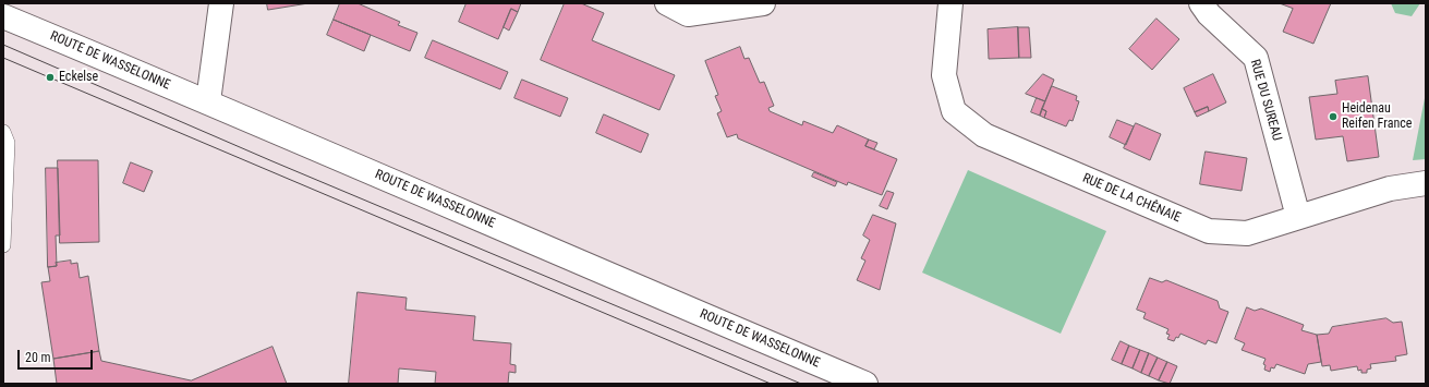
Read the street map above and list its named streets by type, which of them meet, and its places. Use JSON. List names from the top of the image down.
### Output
{
  "streets": {
    "street": ["ROUTE DE WASSELONNE", "RUE DU SUREAU", "RUE DE LA CHÊNAIE"]
  },
  "crossings": [
    ["RUE DU SUREAU", "RUE DE LA CHÊNAIE"]
  ],
  "places": ["Eckelse", "Heidenau Reifen France"],
  "scale_bar": "20 m"
}
